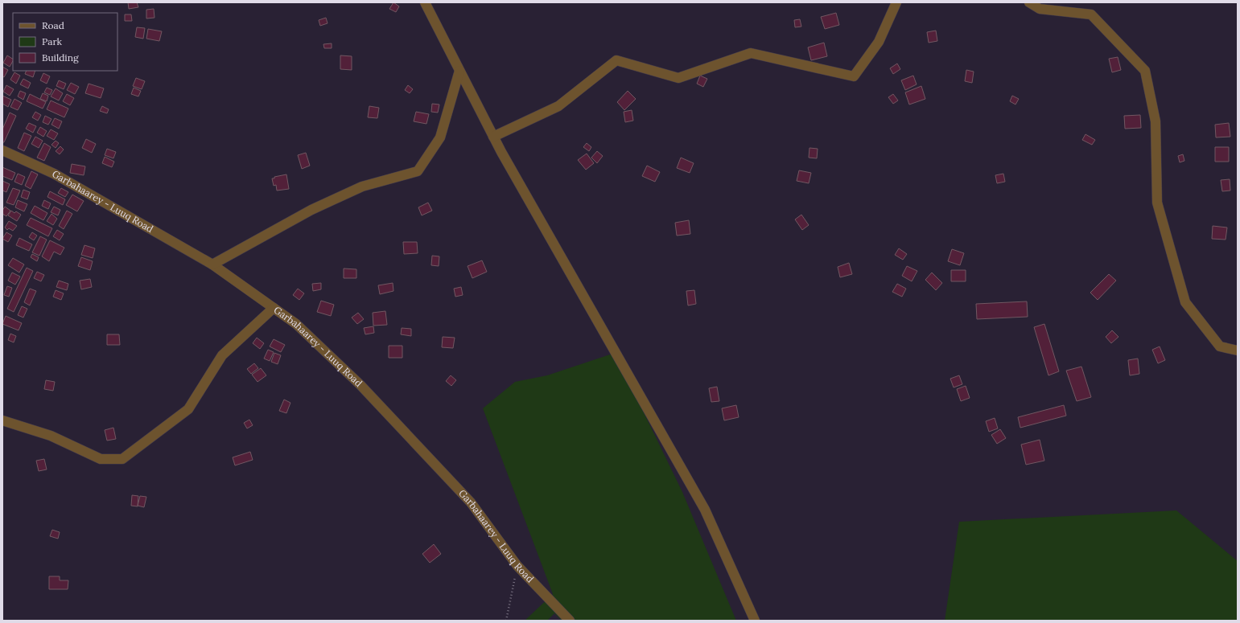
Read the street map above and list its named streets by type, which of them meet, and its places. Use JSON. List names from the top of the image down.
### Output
{
  "streets": {
    "street": ["Garbahaarey - Luuq Road"]
  },
  "legend": ["Road", "Park", "Building"]
}
